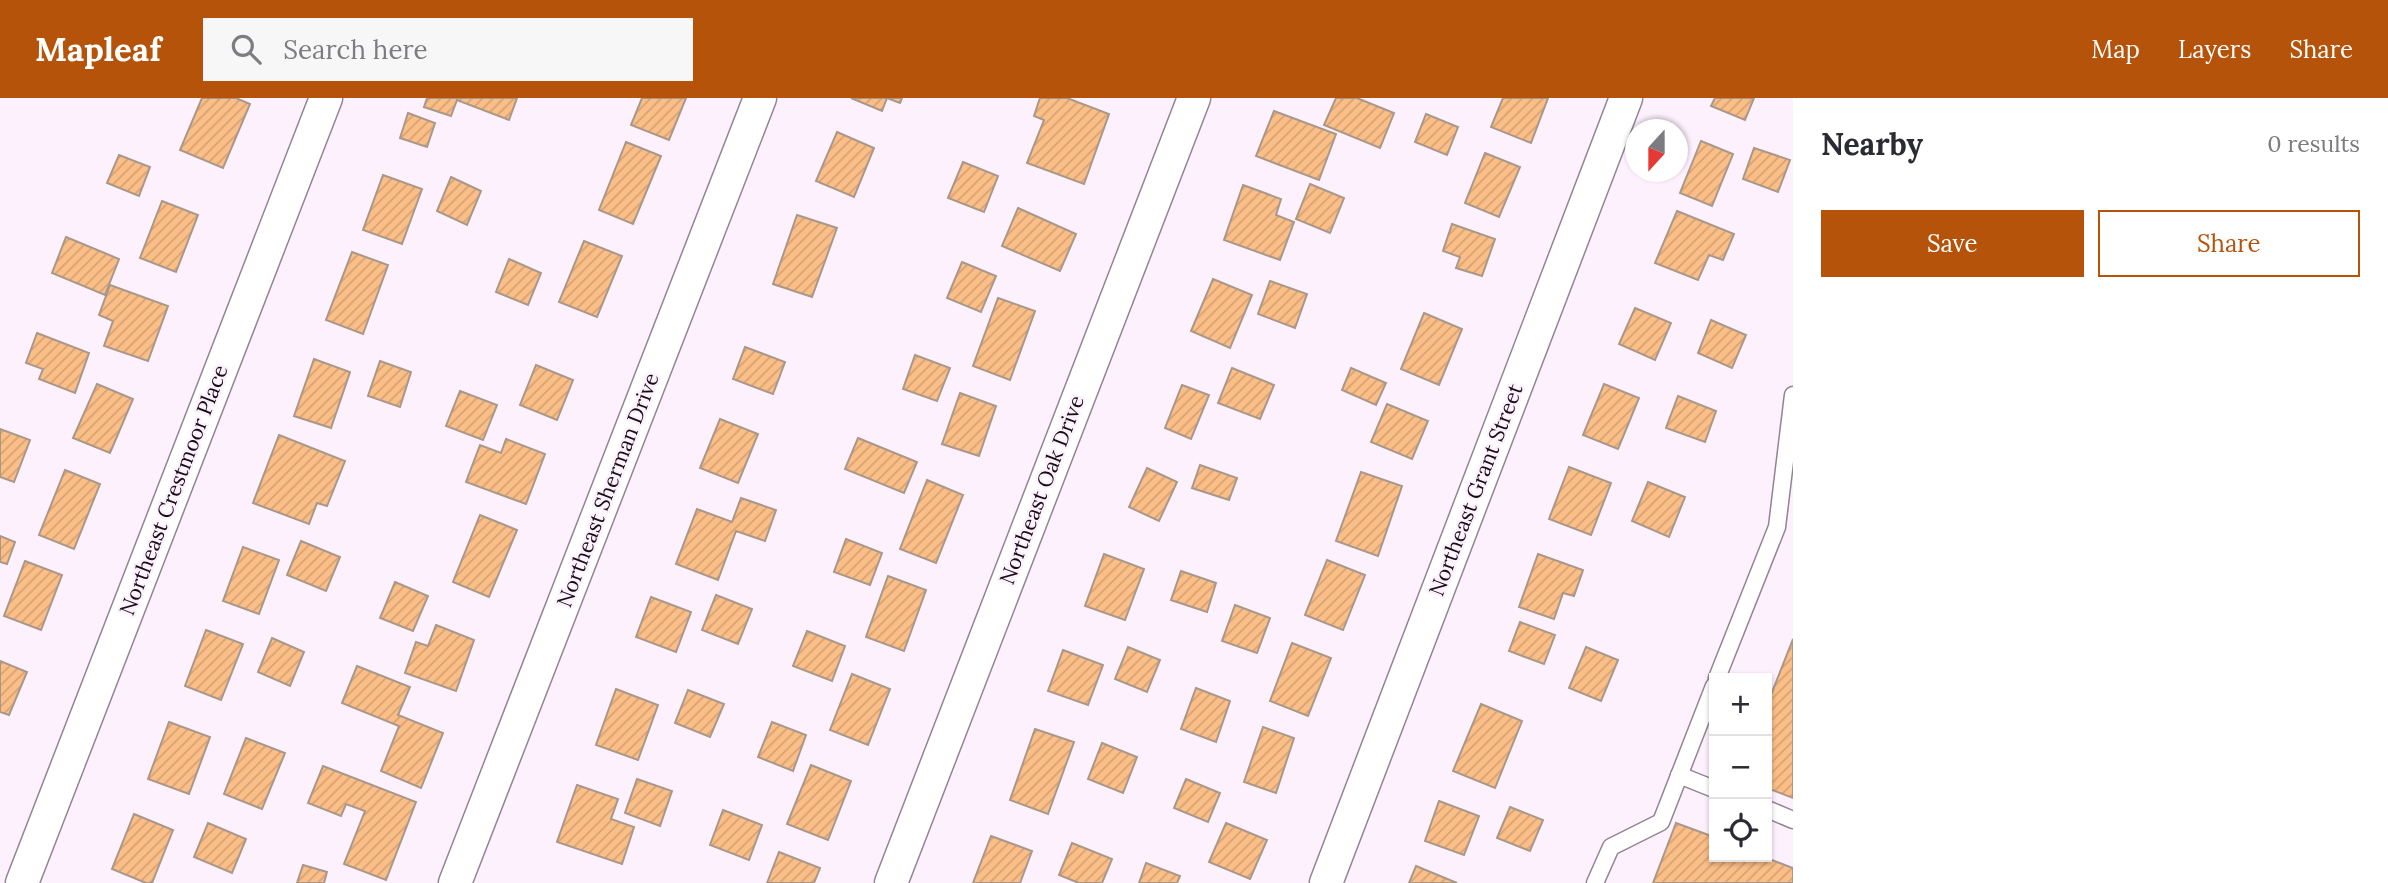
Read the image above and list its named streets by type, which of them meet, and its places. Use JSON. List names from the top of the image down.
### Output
{
  "streets": {
    "street": [
      "Northeast Crestmoor Place",
      "Northeast Sherman Drive",
      "Northeast Oak Drive",
      "Northeast Grant Street"
    ]
  },
  "north": "bottom",
  "page": {
    "header": "Mapleaf",
    "search": "Search here",
    "nav": ["Map", "Layers", "Share"],
    "heading": ["Nearby", "0 results"],
    "buttons": ["Save", "Share"],
    "map_buttons": ["+", "−"]
  }
}
